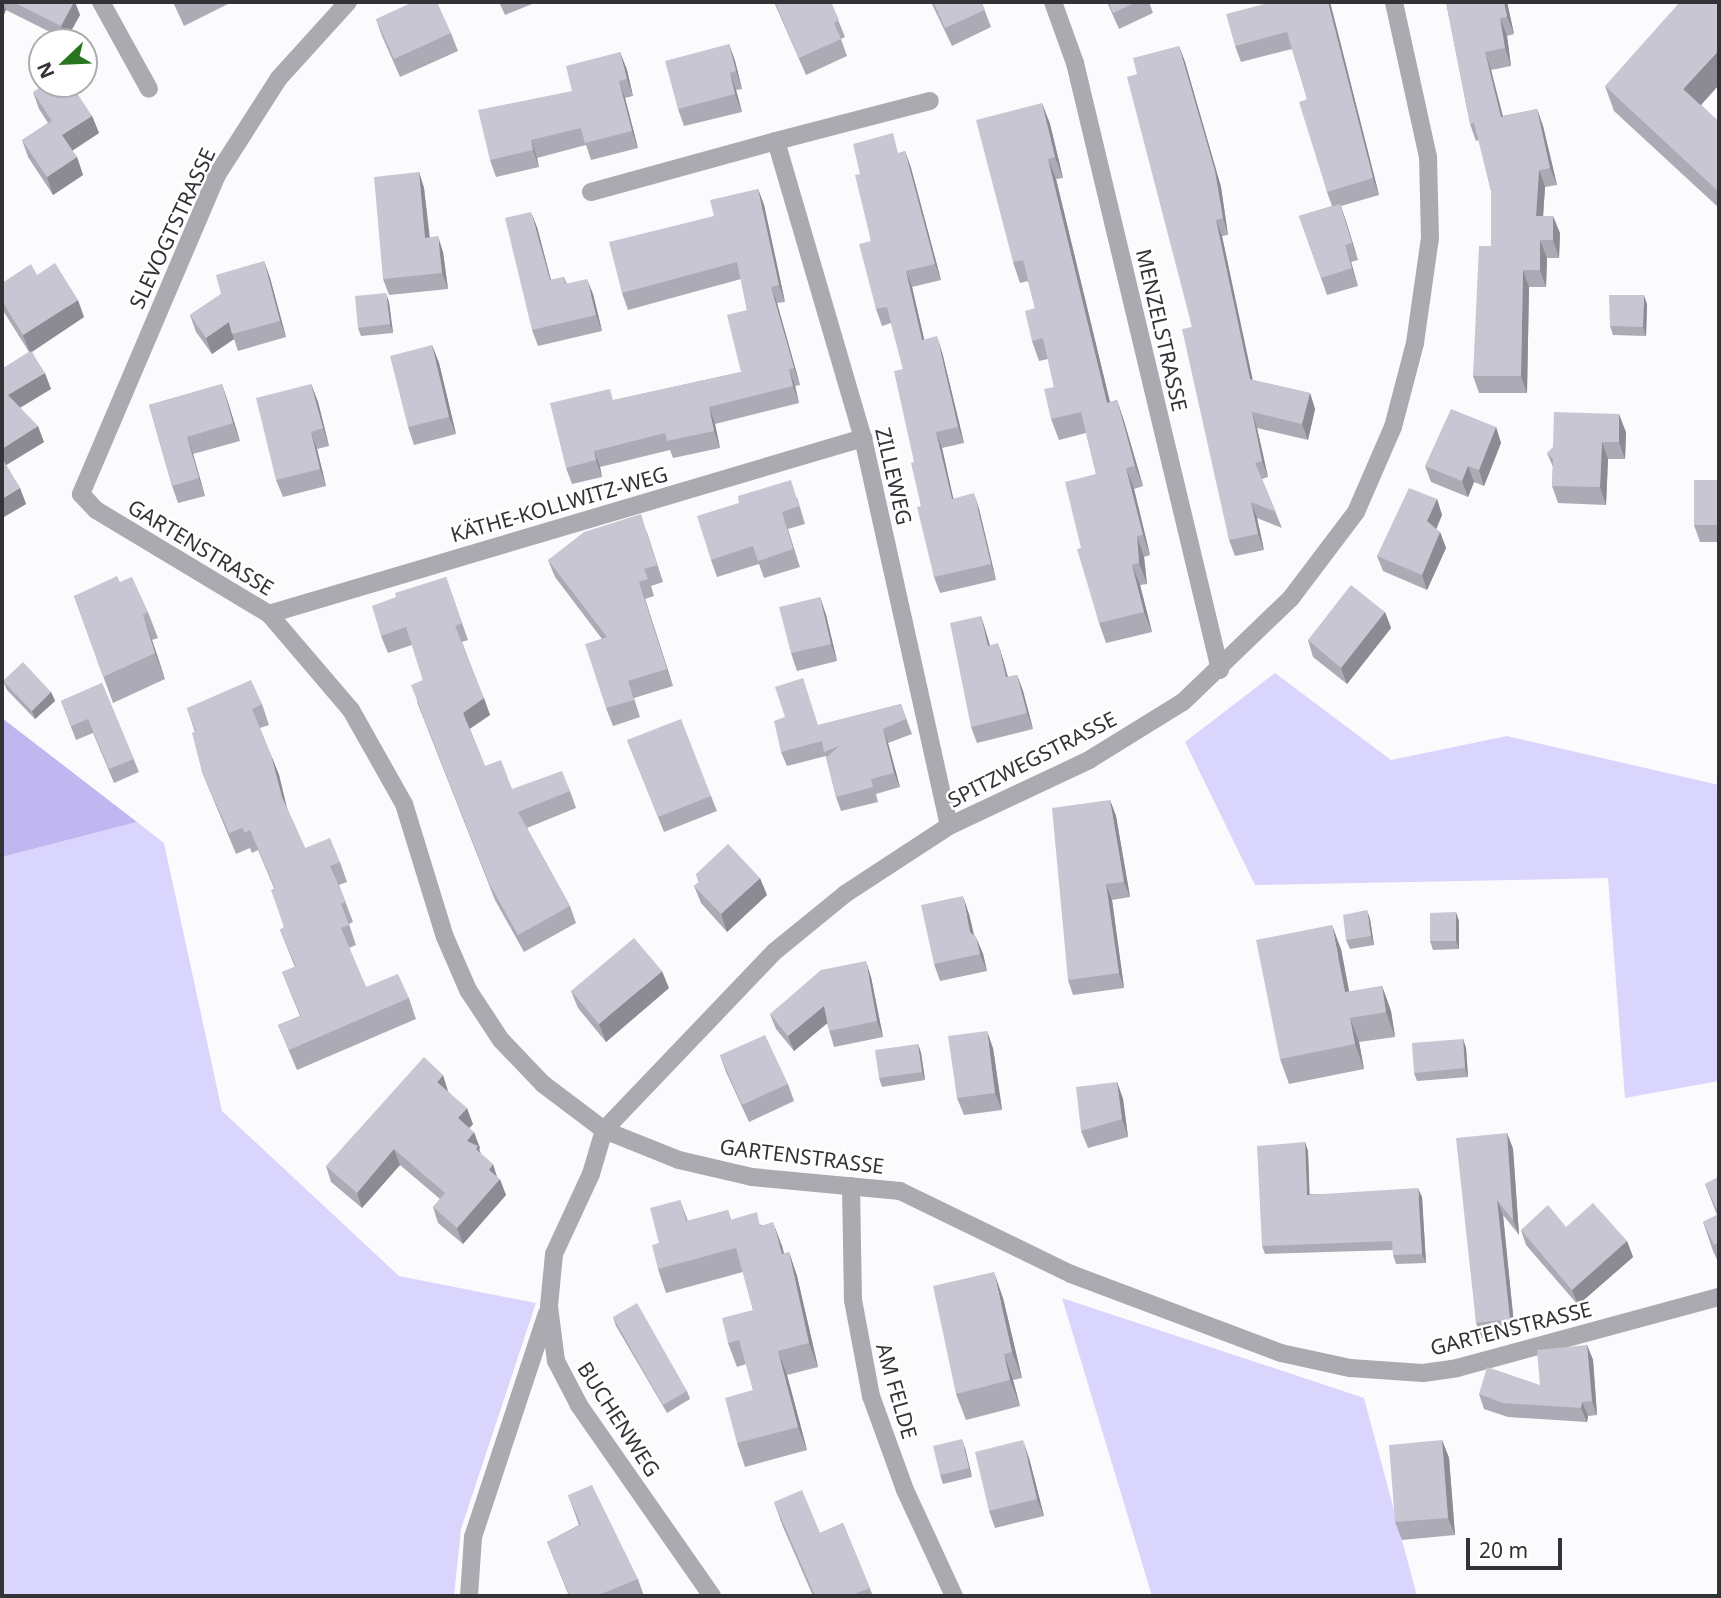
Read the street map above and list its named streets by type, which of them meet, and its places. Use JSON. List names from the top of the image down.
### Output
{
  "streets": {
    "street": [
      "SLEVOGTSTRASSE",
      "MENZELSTRASSE",
      "ZILLEWEG",
      "KÄTHE-KOLLWITZ-WEG",
      "GARTENSTRASSE",
      "SPITZWEGSTRASSE",
      "AM FELDE",
      "BUCHENWEG"
    ]
  },
  "crossings": [
    ["SLEVOGTSTRASSE", "GARTENSTRASSE"],
    ["MENZELSTRASSE", "SPITZWEGSTRASSE"],
    ["ZILLEWEG", "KÄTHE-KOLLWITZ-WEG"],
    ["ZILLEWEG", "SPITZWEGSTRASSE"],
    ["KÄTHE-KOLLWITZ-WEG", "GARTENSTRASSE"],
    ["GARTENSTRASSE", "SPITZWEGSTRASSE"],
    ["GARTENSTRASSE", "AM FELDE"],
    ["GARTENSTRASSE", "BUCHENWEG"],
    ["SPITZWEGSTRASSE", "BUCHENWEG"]
  ],
  "scale_bar": "20 m",
  "north": "bottom left"
}
